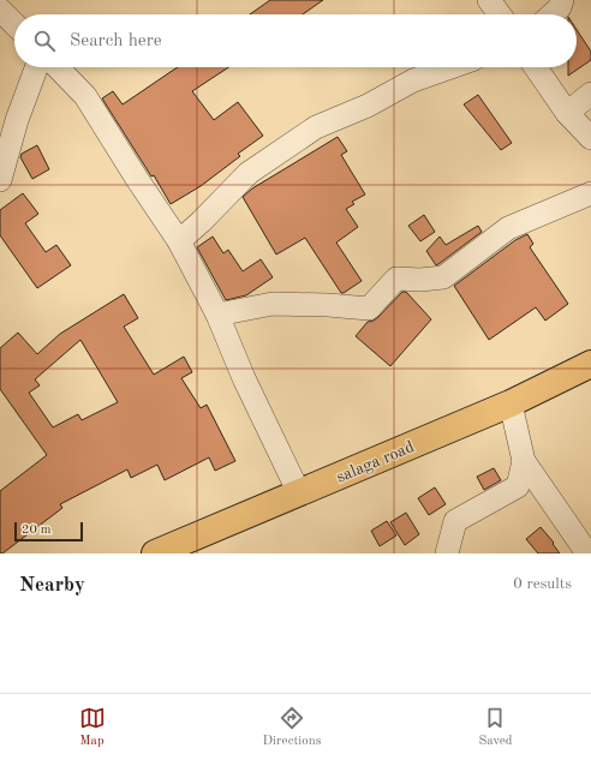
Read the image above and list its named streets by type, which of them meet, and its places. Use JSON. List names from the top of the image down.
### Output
{
  "streets": {
    "main road": ["salaga road"]
  },
  "scale_bar": "20 m",
  "page": {
    "search": "Search here",
    "scale": "20 m",
    "heading": ["Nearby", "0 results"],
    "nav": ["Map", "Directions", "Saved"]
  }
}
